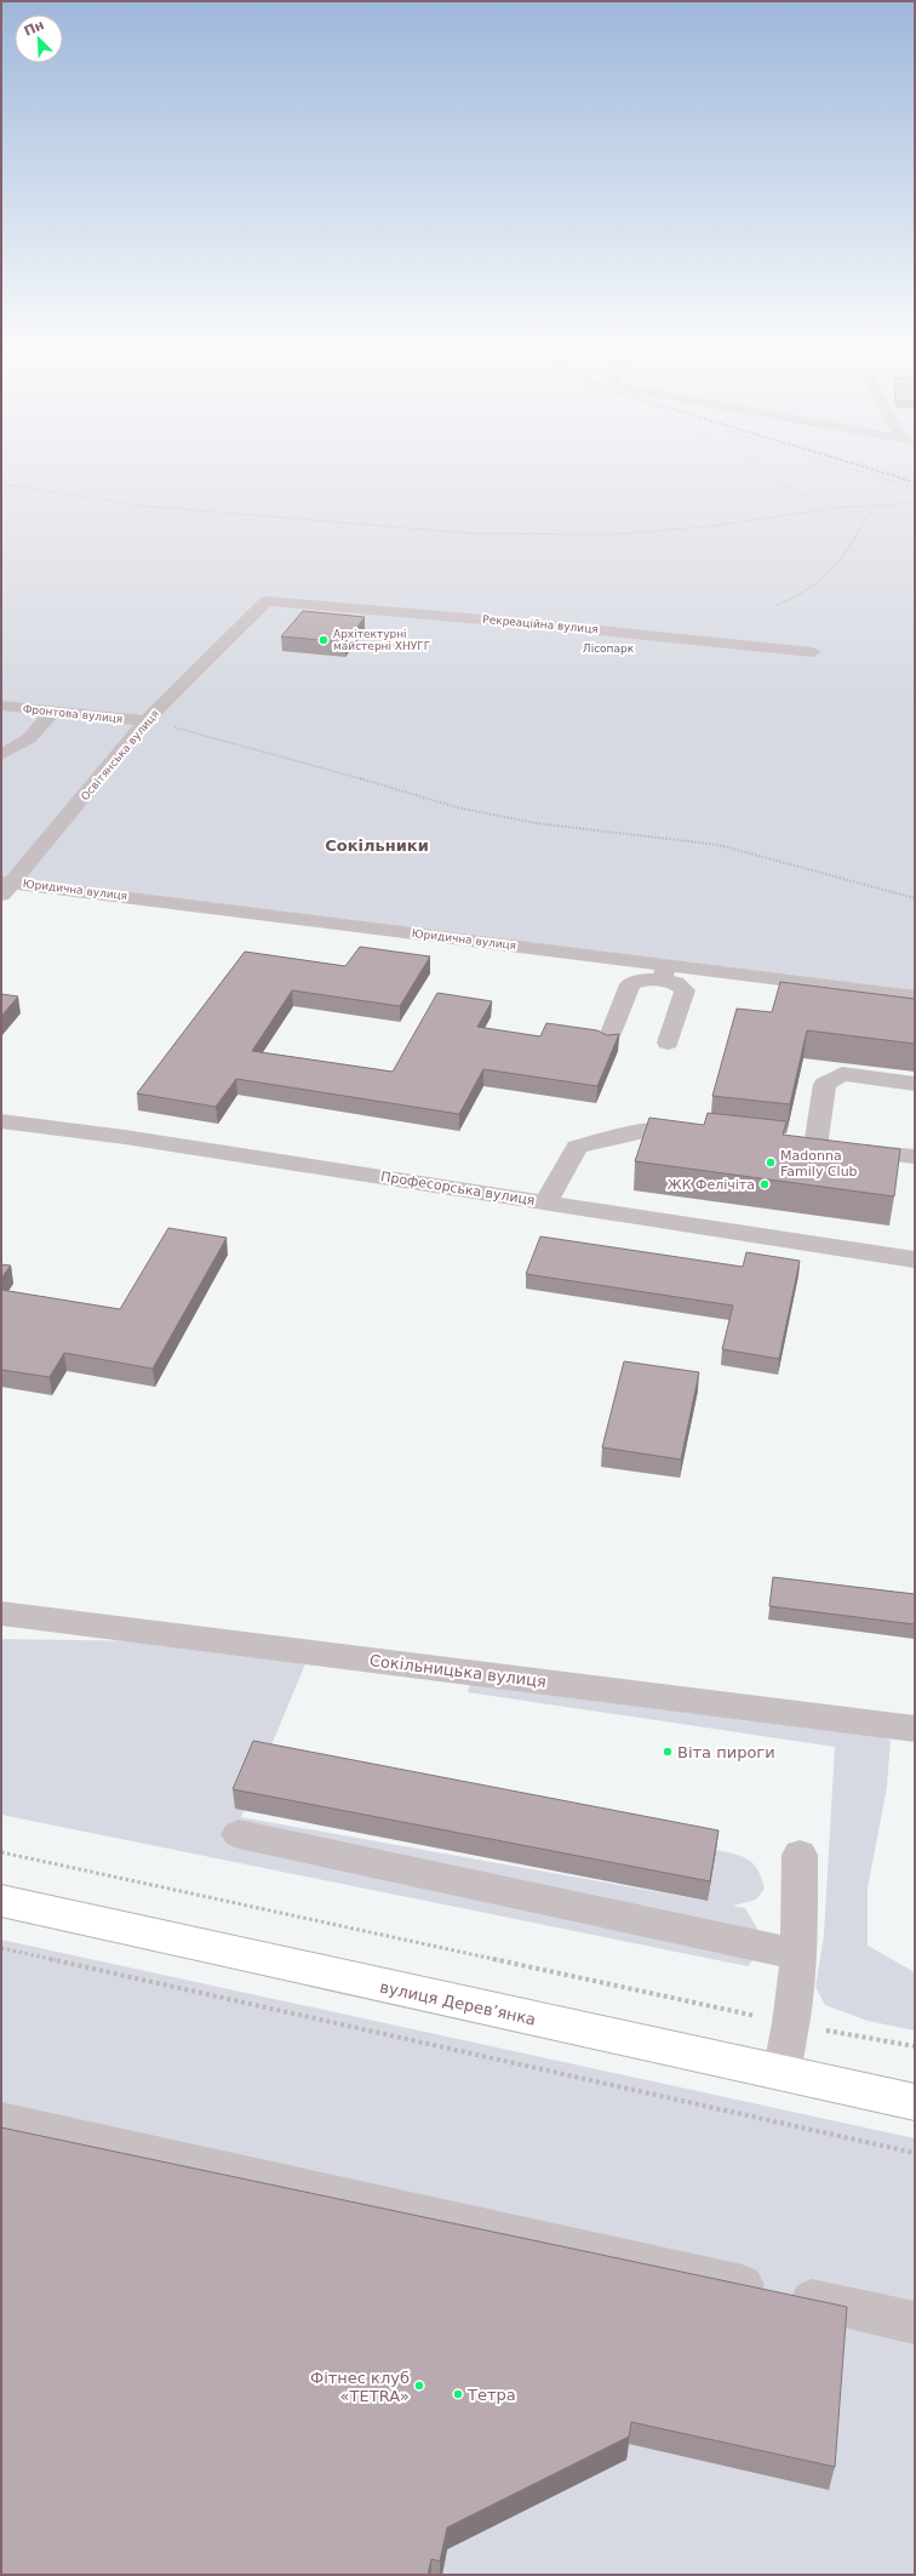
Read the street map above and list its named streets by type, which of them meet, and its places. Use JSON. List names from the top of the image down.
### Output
{
  "streets": {
    "main road": ["вулиця Дерев’янка"],
    "street": [
      "Рекреаційна вулиця",
      "Фронтова вулиця",
      "Освітянська вулиця",
      "Юридична вулиця",
      "Професорська вулиця",
      "Сокільницька вулиця"
    ]
  },
  "crossings": [
    ["Рекреаційна вулиця", "Освітянська вулиця"],
    ["Фронтова вулиця", "Освітянська вулиця"],
    ["Освітянська вулиця", "Юридична вулиця"]
  ],
  "districts": ["Сокільники"],
  "parks": ["Лісопарк"],
  "places": [
    "Архітектурні майстерні ХНУГГ",
    "Madonna Family Club",
    "ЖК Фелічіта",
    "Віта пироги",
    "Фітнес клуб «TETRA»",
    "Тетра"
  ],
  "north": "top left"
}
